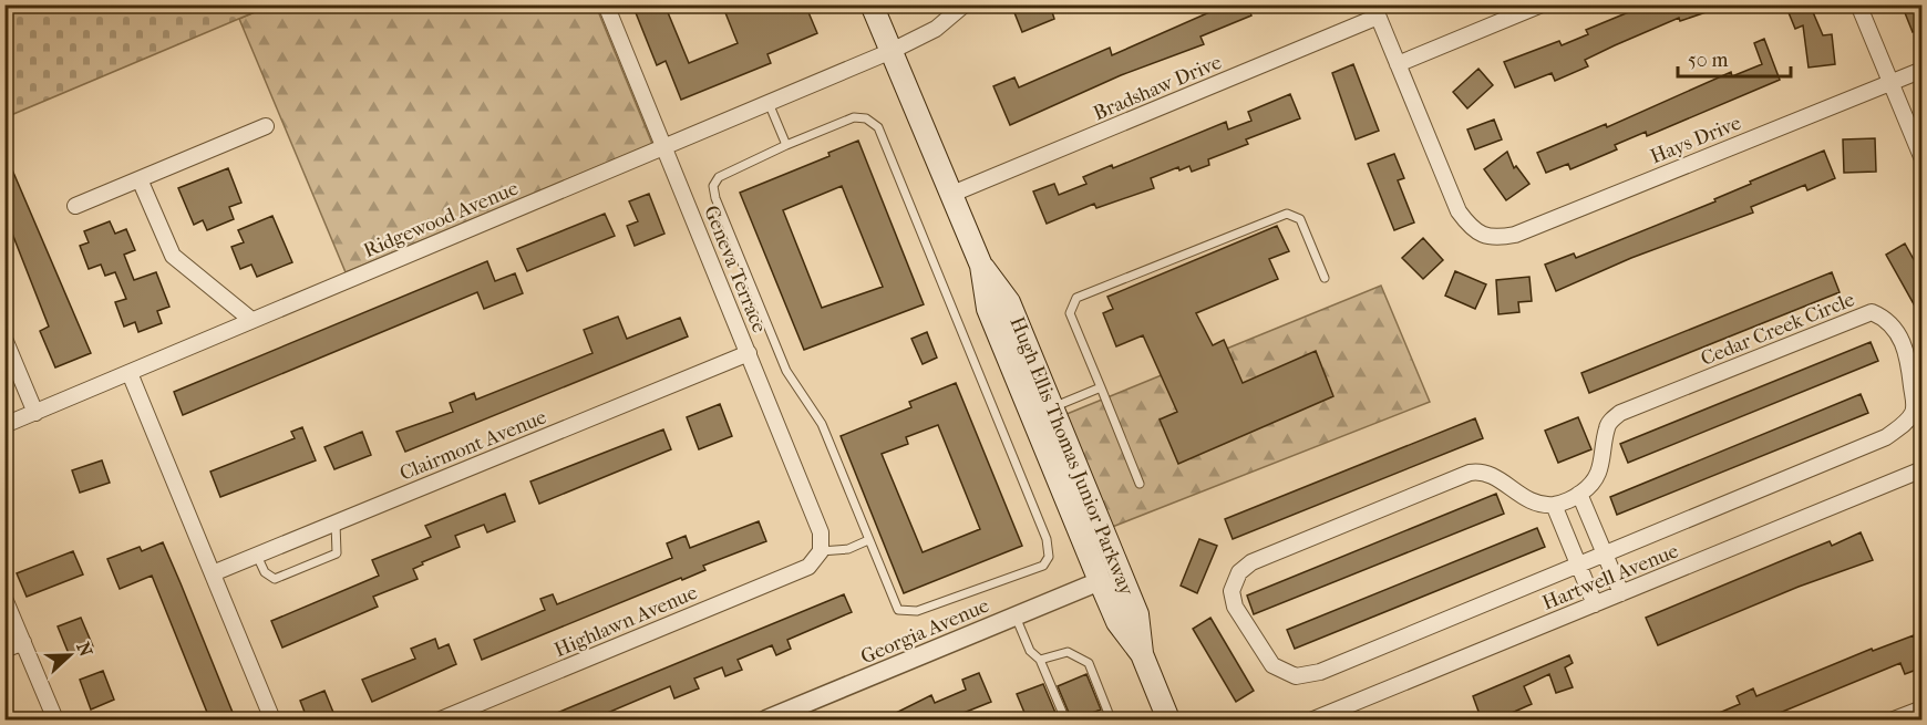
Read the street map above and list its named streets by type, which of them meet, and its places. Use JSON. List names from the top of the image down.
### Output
{
  "streets": {
    "main road": ["Hugh Ellis Thomas Junior Parkway"],
    "street": [
      "Bradshaw Drive",
      "Hays Drive",
      "Ridgewood Avenue",
      "Geneva Terrace",
      "Cedar Creek Circle",
      "Clairmont Avenue",
      "Hartwell Avenue",
      "Highlawn Avenue",
      "Georgia Avenue"
    ]
  },
  "crossings": [
    ["Bradshaw Drive", "Hugh Ellis Thomas Junior Parkway"],
    ["Ridgewood Avenue", "Geneva Terrace"],
    ["Ridgewood Avenue", "Hugh Ellis Thomas Junior Parkway"],
    ["Geneva Terrace", "Clairmont Avenue"],
    ["Geneva Terrace", "Highlawn Avenue"],
    ["Hugh Ellis Thomas Junior Parkway", "Georgia Avenue"]
  ],
  "scale_bar": "50 m",
  "north": "right"
}
